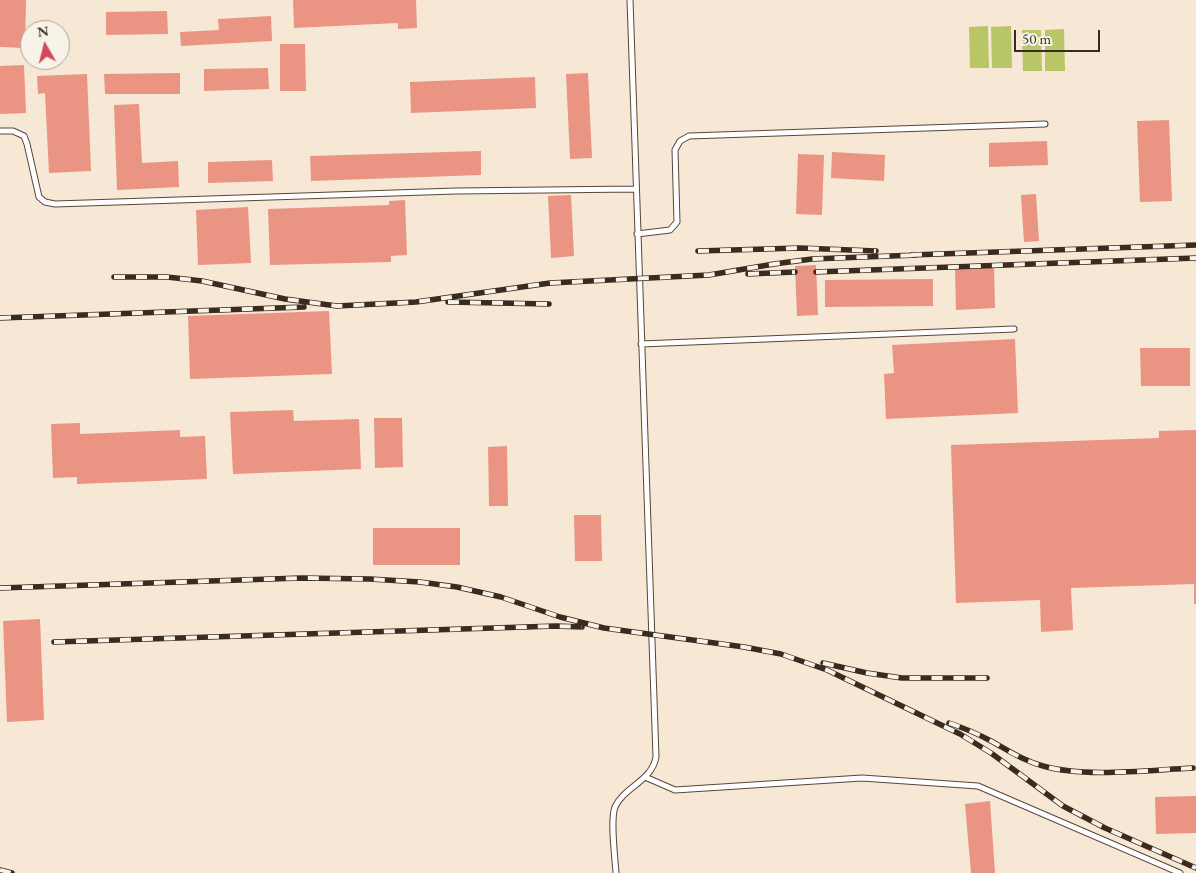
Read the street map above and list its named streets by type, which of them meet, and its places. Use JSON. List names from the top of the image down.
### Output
{
  "scale_bar": "50 m",
  "north": "top"
}
